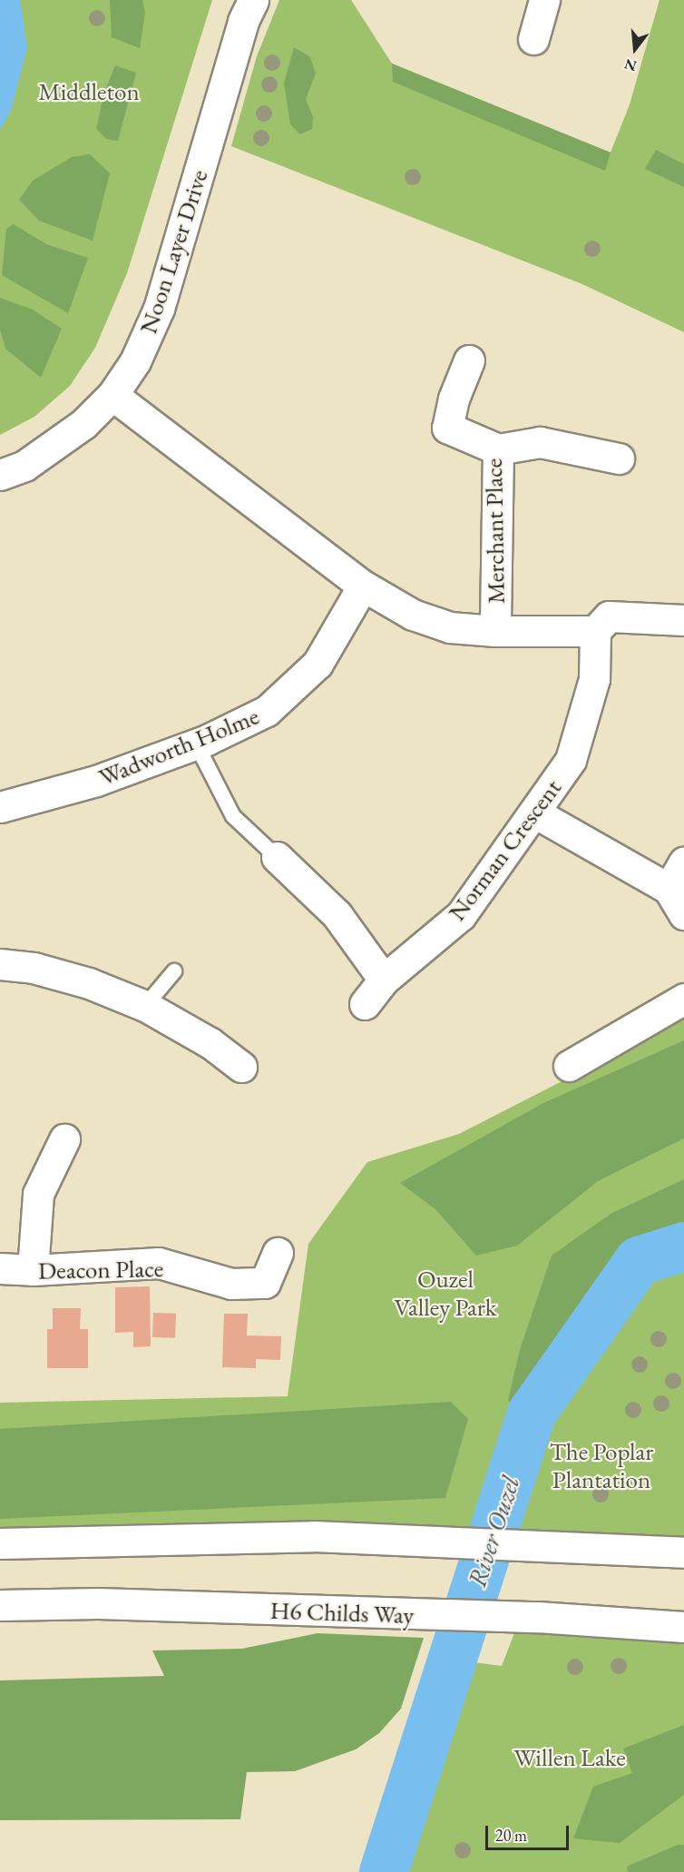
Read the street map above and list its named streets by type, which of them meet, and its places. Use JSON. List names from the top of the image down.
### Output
{
  "streets": {
    "street": [
      "Noon Layer Drive",
      "Merchant Place",
      "Wadworth Holme",
      "Norman Crescent",
      "Deacon Place",
      "H6 Childs Way"
    ]
  },
  "water": ["River Ouzel"],
  "parks": [
    "Middleton",
    "Ouzel Valley Park",
    "The Poplar Plantation",
    "Willen Lake"
  ],
  "scale_bar": "20 m",
  "north": "bottom"
}
